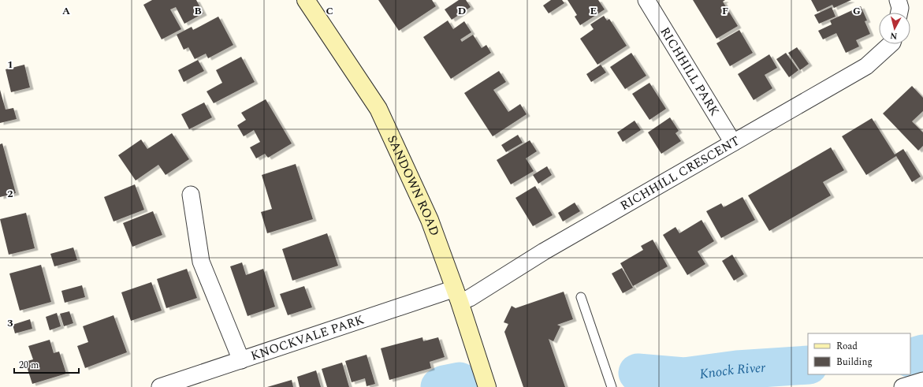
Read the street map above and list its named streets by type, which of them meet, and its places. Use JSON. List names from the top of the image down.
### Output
{
  "streets": {
    "street": [
      "RICHHILL PARK",
      "RICHHILL CRESCENT",
      "SANDOWN ROAD",
      "KNOCKVALE PARK"
    ]
  },
  "crossings": [
    ["RICHHILL PARK", "RICHHILL CRESCENT"],
    ["RICHHILL CRESCENT", "SANDOWN ROAD"],
    ["RICHHILL CRESCENT", "KNOCKVALE PARK"],
    ["SANDOWN ROAD", "KNOCKVALE PARK"]
  ],
  "water": ["Knock River"],
  "legend": ["Road", "Building"],
  "scale_bar": "20 m",
  "north": "bottom",
  "grid": {
    "columns": [
      "A",
      "B",
      "C",
      "D",
      "E",
      "F",
      "G"
    ],
    "rows": ["1", "2", "3"]
  }
}
